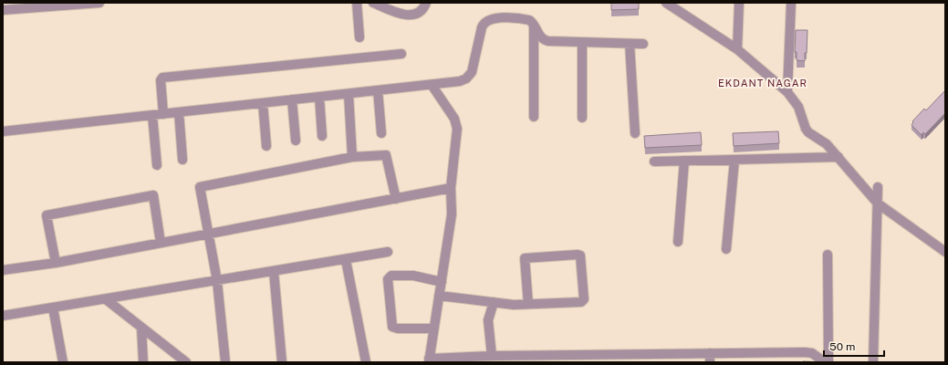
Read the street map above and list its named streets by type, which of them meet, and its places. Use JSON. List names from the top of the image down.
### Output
{
  "districts": ["EKDANT NAGAR"],
  "scale_bar": "50 m"
}
